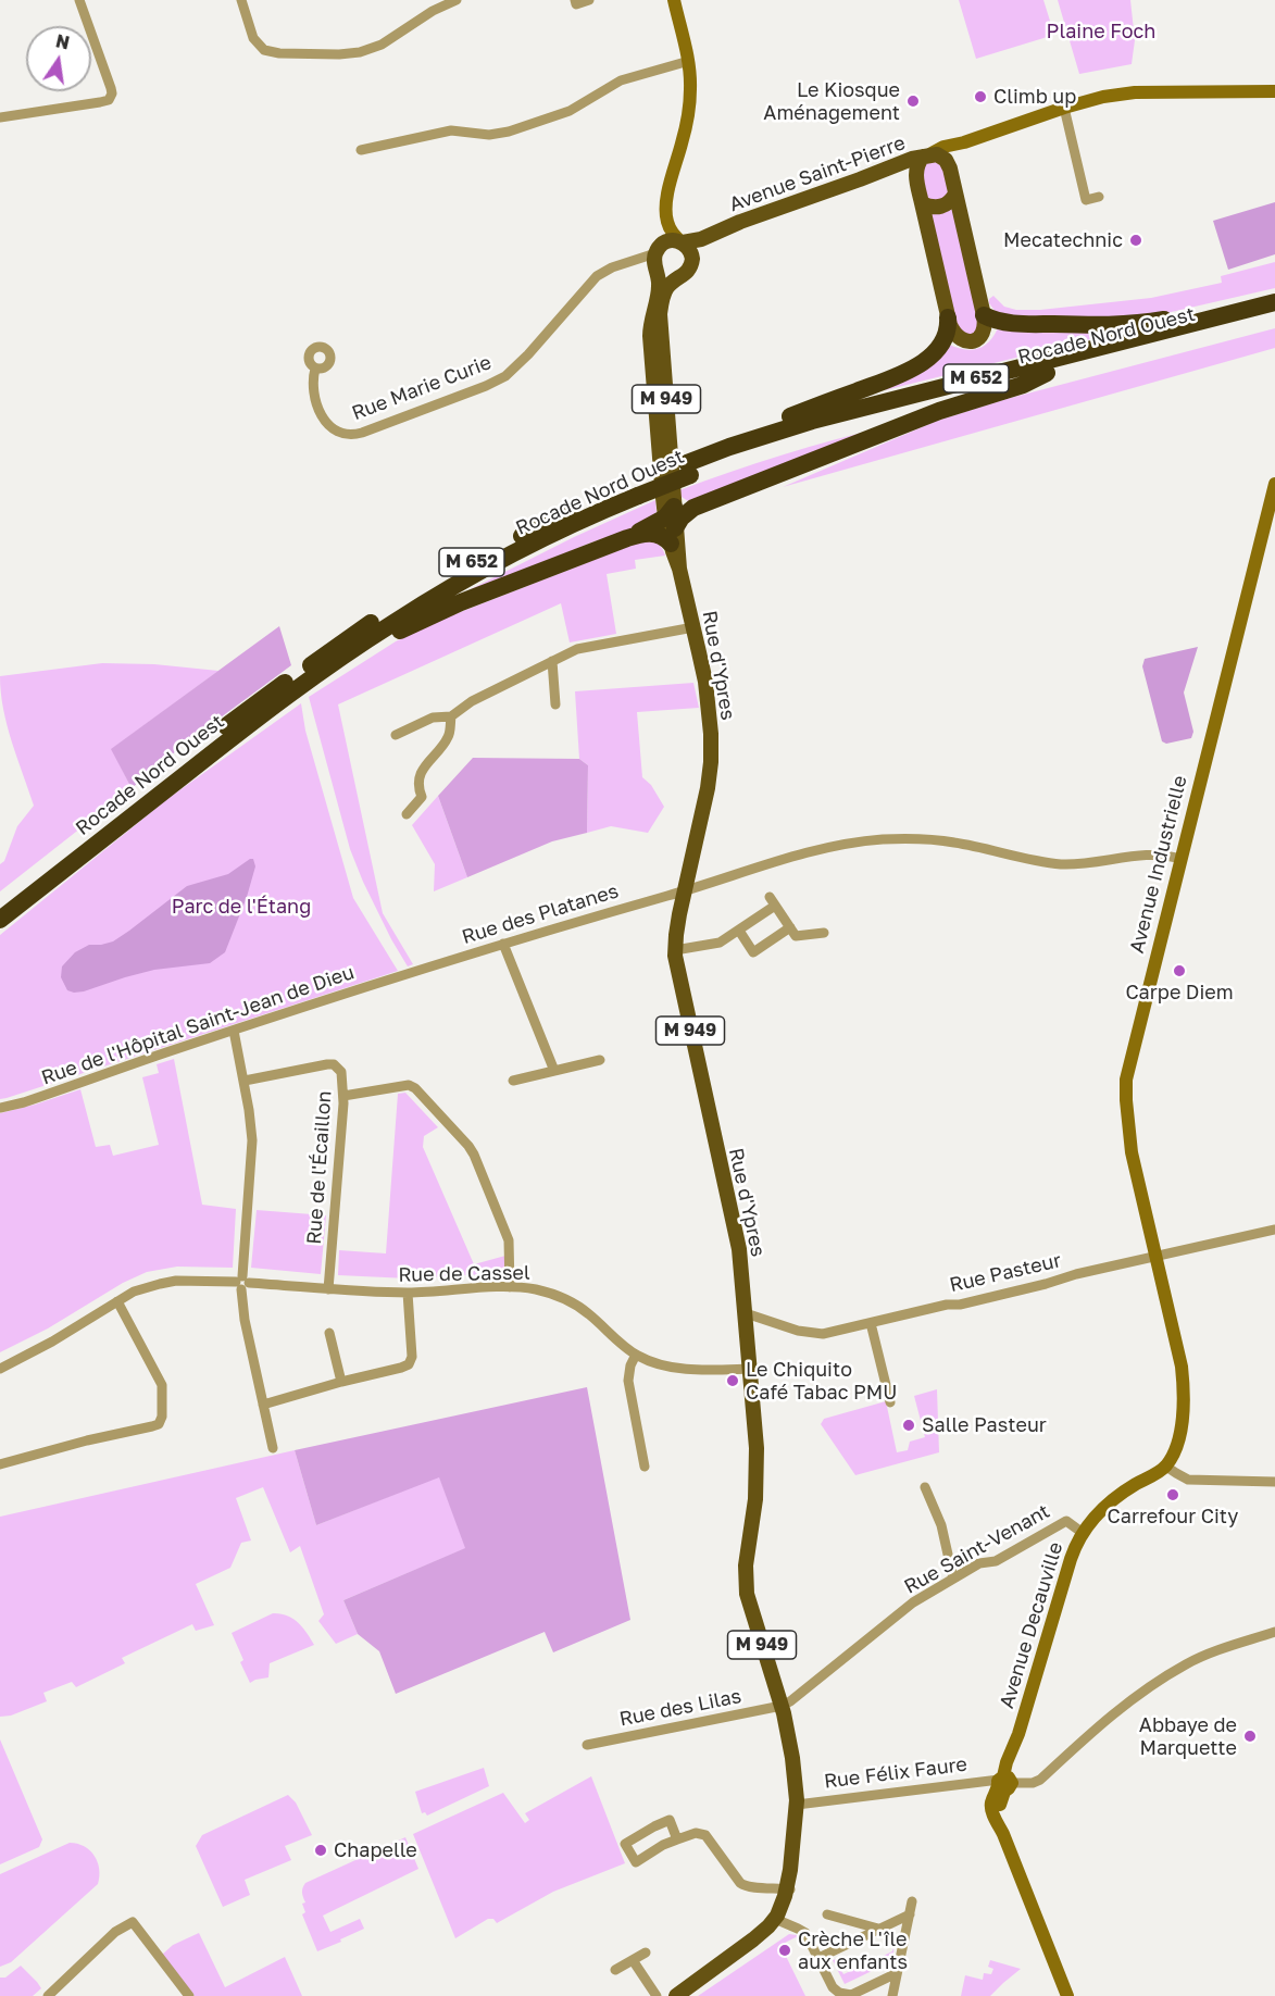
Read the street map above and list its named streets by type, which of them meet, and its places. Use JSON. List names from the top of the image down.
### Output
{
  "streets": {
    "highway": ["Rocade Nord Ouest", "M 652"],
    "main road": ["Avenue Saint-Pierre", "M 949", "Rue d'Ypres"],
    "street": [
      "Rue Marie Curie",
      "Avenue Industrielle",
      "Rue des Platanes",
      "Rue de l'Hôpital Saint-Jean de Dieu",
      "Rue de l'Écaillon",
      "Rue Pasteur",
      "Rue de Cassel",
      "Rue Saint-Venant",
      "Avenue Decauville",
      "Rue des Lilas",
      "Rue Félix Faure"
    ]
  },
  "crossings": [
    ["Avenue Saint-Pierre", "Rue Marie Curie"],
    ["Avenue Saint-Pierre", "Rue d'Ypres"],
    ["Rue Marie Curie", "Rue d'Ypres"],
    ["M 949", "Rue d'Ypres"],
    ["Rue d'Ypres", "Rue des Platanes"],
    ["Rue d'Ypres", "Rue Pasteur"],
    ["Rue d'Ypres", "Rue de Cassel"],
    ["Rue d'Ypres", "Rue Saint-Venant"],
    ["Rue d'Ypres", "Rue des Lilas"],
    ["Rue d'Ypres", "Rue Félix Faure"],
    ["Avenue Industrielle", "Rue des Platanes"],
    ["Avenue Industrielle", "Rue Pasteur"],
    ["Rue des Platanes", "Rue de l'Hôpital Saint-Jean de Dieu"],
    ["Rue de l'Écaillon", "Rue de Cassel"],
    ["Rue Saint-Venant", "Avenue Decauville"],
    ["Rue Saint-Venant", "Rue des Lilas"],
    ["Avenue Decauville", "Rue Félix Faure"]
  ],
  "parks": ["Plaine Foch", "Parc de l'Étang"],
  "places": [
    "Climb up",
    "Le Kiosque Aménagement",
    "Mecatechnic",
    "Carpe Diem",
    "Le Chiquito Café Tabac PMU",
    "Salle Pasteur",
    "Carrefour City",
    "Abbaye de Marquette",
    "Chapelle",
    "Crèche L'île aux enfants"
  ],
  "north": "top"
}
